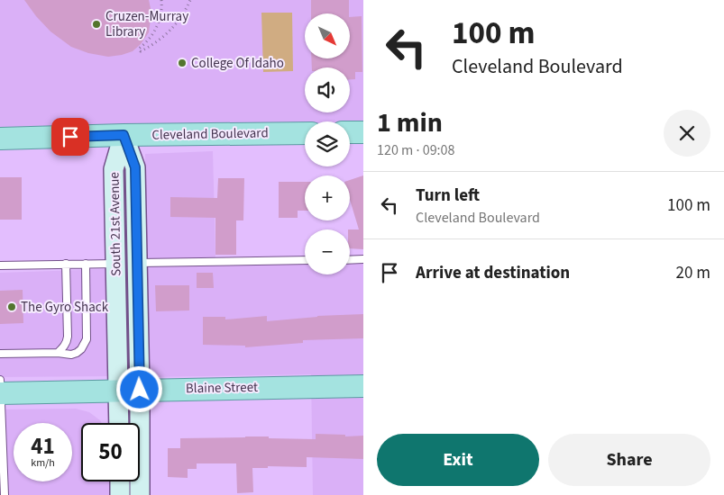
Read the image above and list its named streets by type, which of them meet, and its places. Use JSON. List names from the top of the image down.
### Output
{
  "streets": {
    "main road": ["Cleveland Boulevard", "South 21st Avenue", "Blaine Street"]
  },
  "crossings": [
    ["Cleveland Boulevard", "South 21st Avenue"],
    ["South 21st Avenue", "Blaine Street"]
  ],
  "places": ["Cruzen-Murray Library", "College Of Idaho", "The Gyro Shack"],
  "north": "bottom right",
  "page": {
    "turn": ["100 m", "Cleveland Boulevard"],
    "map_buttons": ["+", "−"],
    "heading": ["1 min", "120 m · 09:08"],
    "list": [
      {
        "name": "Turn left",
        "note": "Cleveland Boulevard",
        "value": "100 m"
      },
      {
        "name": "Arrive at destination",
        "value": "20 m"
      }
    ],
    "speed": "41 km/h",
    "limit": "50",
    "buttons": ["Exit", "Share"]
  }
}
